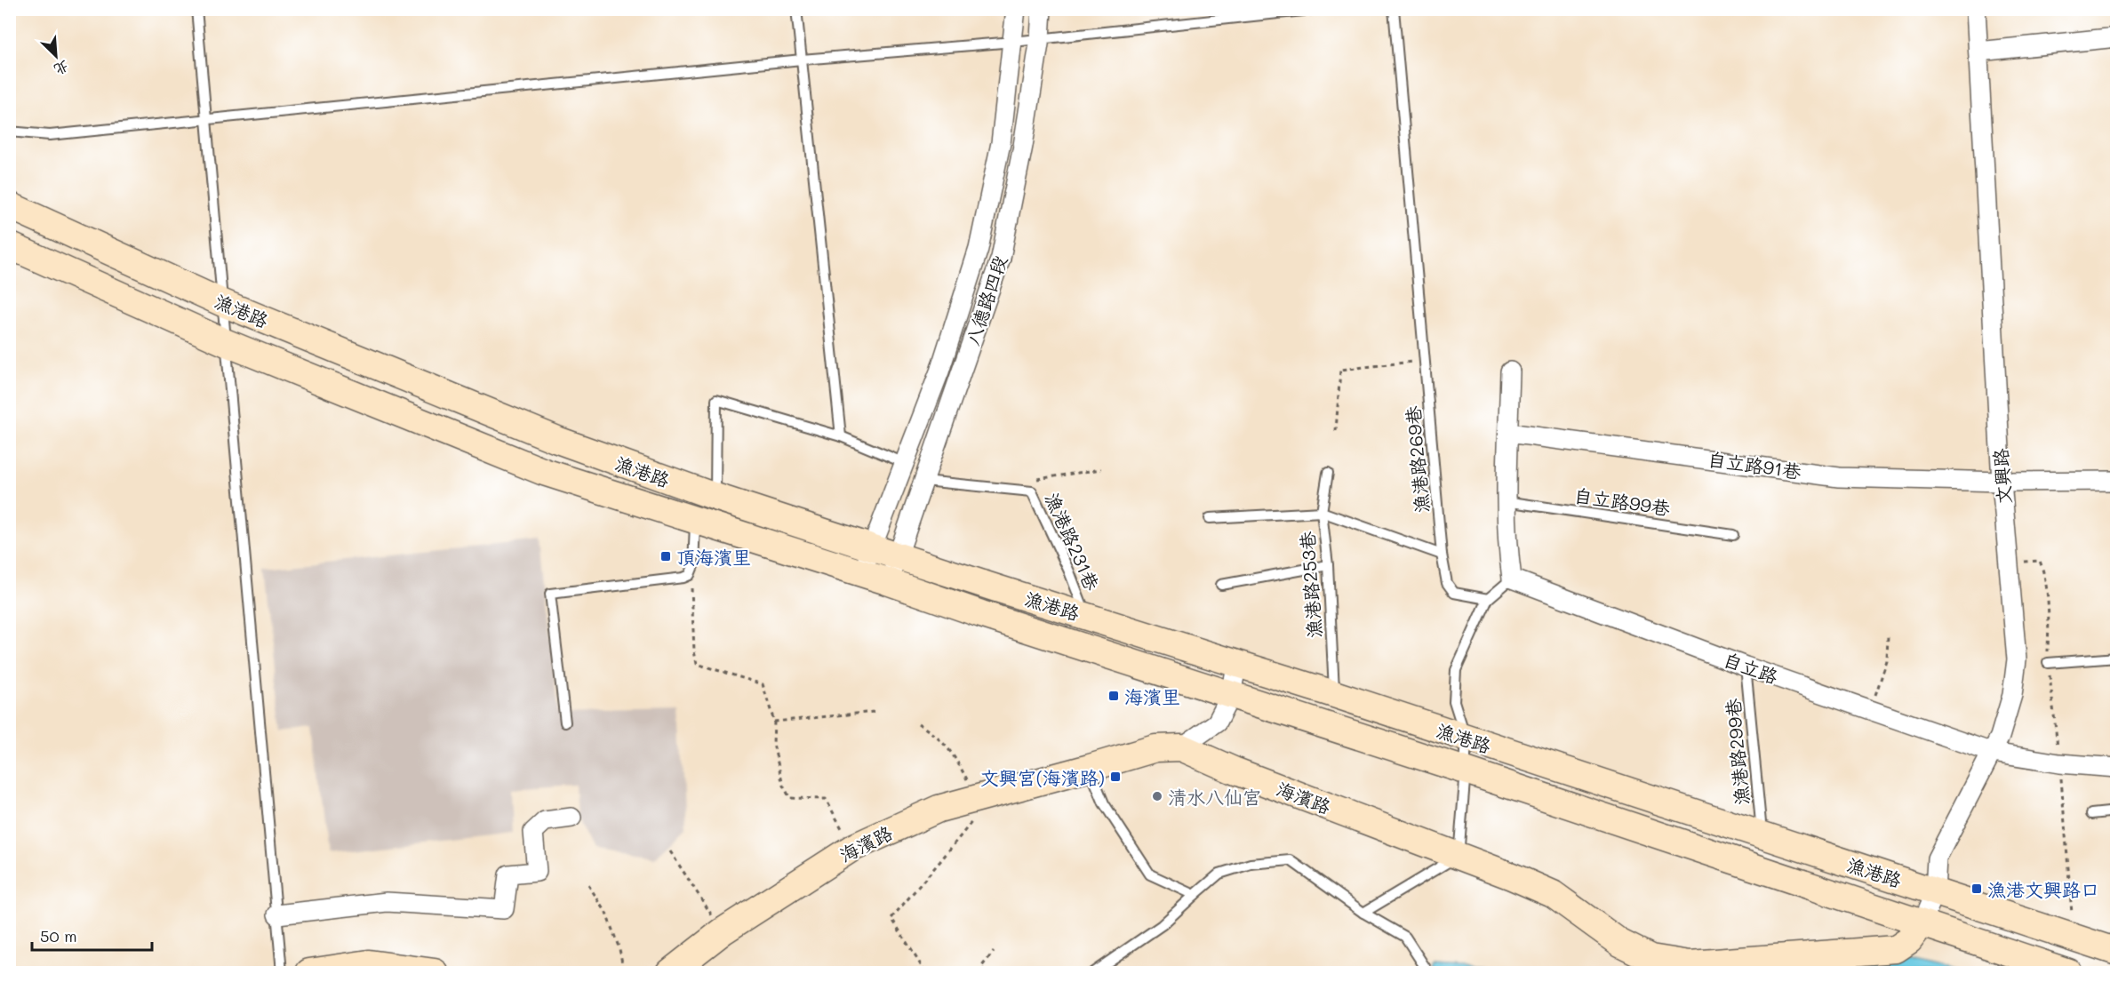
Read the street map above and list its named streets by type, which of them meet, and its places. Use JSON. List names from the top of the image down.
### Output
{
  "streets": {
    "street": [
      "八德路四段",
      "漁港路",
      "自立路91巷",
      "文興路",
      "自立路",
      "海濱路"
    ],
    "lane": [
      "漁港路269巷",
      "自立路99巷",
      "漁港路231巷",
      "漁港路253巷",
      "漁港路299巷"
    ]
  },
  "crossings": [
    ["八德路四段", "漁港路"],
    ["八德路四段", "漁港路231巷"],
    ["漁港路", "文興路"],
    ["漁港路", "漁港路231巷"],
    ["漁港路", "漁港路253巷"],
    ["漁港路", "漁港路299巷"],
    ["漁港路", "海濱路"],
    ["自立路91巷", "文興路"],
    ["文興路", "自立路"],
    ["文興路", "海濱路"],
    ["自立路", "漁港路299巷"]
  ],
  "places": {
    "transit": [
      "頂海濱里",
      "海濱里",
      "文興宮(海濱路)",
      "漁港文興路口"
    ],
    "other": ["清水八仙宮"]
  },
  "scale_bar": "50 m",
  "north": "bottom right"
}
